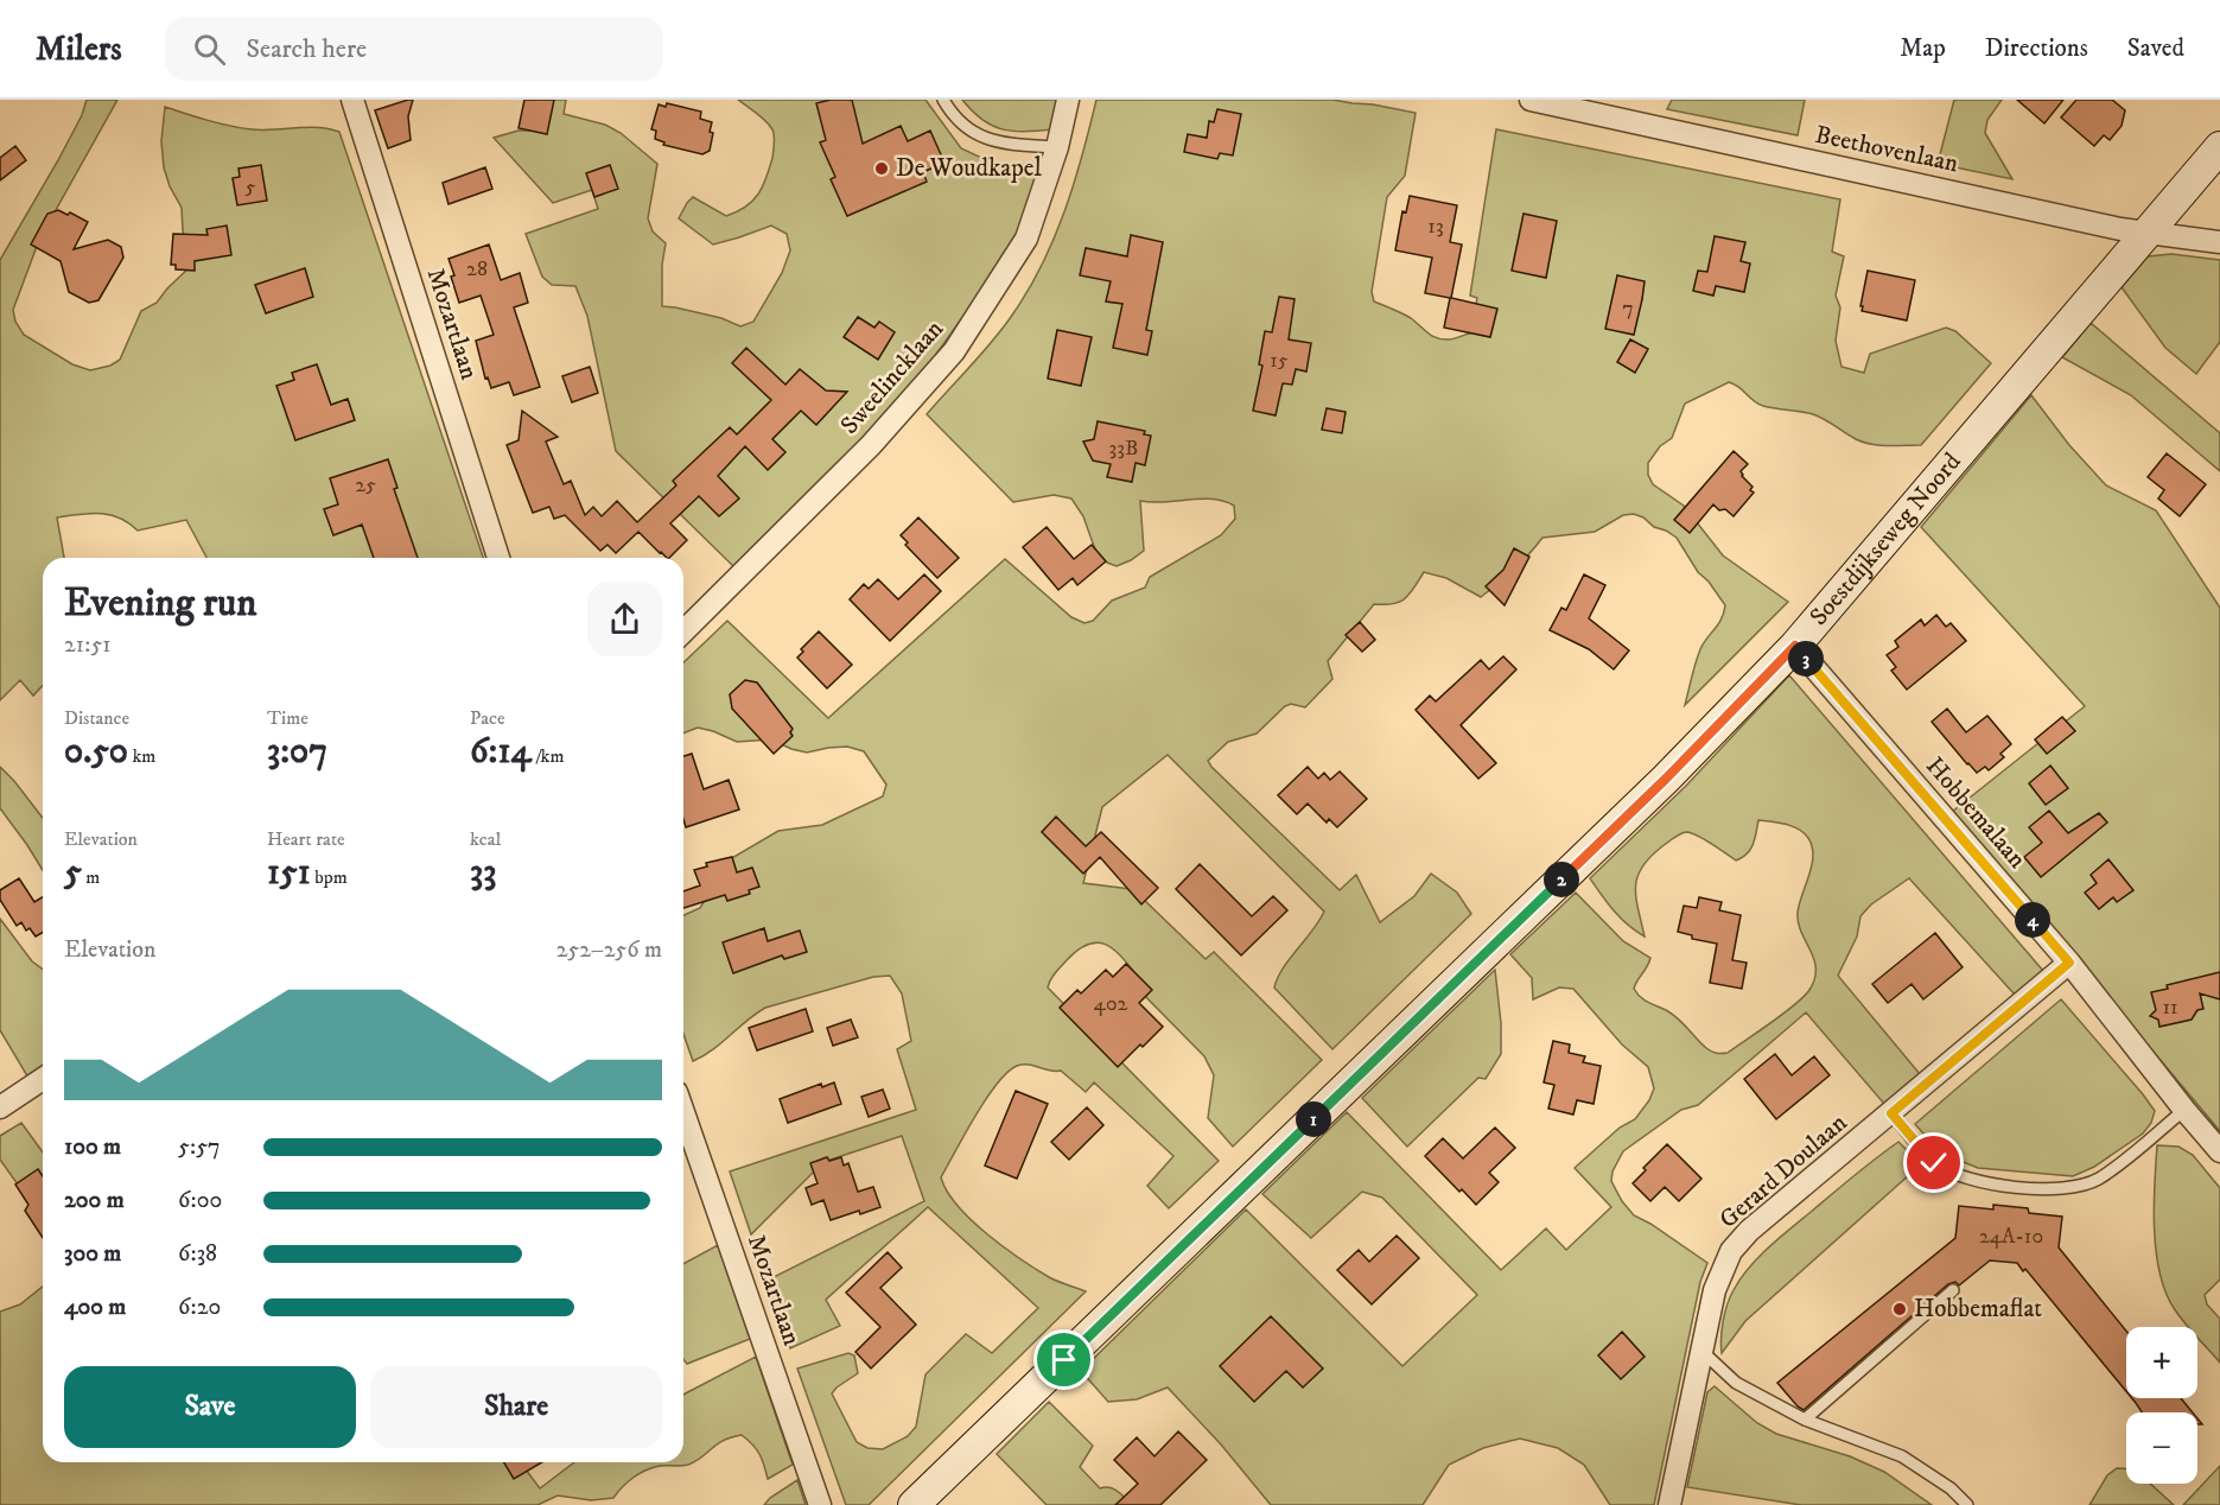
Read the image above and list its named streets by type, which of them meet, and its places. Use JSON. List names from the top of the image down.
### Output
{
  "streets": {
    "main road": ["Soestdijkseweg Noord"],
    "street": [
      "Beethovenlaan",
      "Mozartlaan",
      "Sweelincklaan",
      "Hobbemalaan",
      "Gerard Doulaan"
    ]
  },
  "crossings": [
    ["Beethovenlaan", "Soestdijkseweg Noord"],
    ["Soestdijkseweg Noord", "Hobbemalaan"],
    ["Hobbemalaan", "Gerard Doulaan"]
  ],
  "places": ["De Woudkapel", "Hobbemaflat"],
  "house_numbers": [
    "5",
    "13",
    "28",
    "7",
    "15",
    "33B",
    "25",
    "402",
    "11",
    "24A-10"
  ],
  "page": {
    "header": "Milers",
    "search": "Search here",
    "nav": ["Map", "Directions", "Saved"],
    "heading": ["Evening run", "21:51"],
    "pins": [
      "3",
      "2",
      "4",
      "1"
    ],
    "stats": [
      ["Distance", "0.50 km"],
      ["Time", "3:07"],
      ["Pace", "6:14 /km"],
      ["Elevation", "5 m"],
      ["Heart rate", "151 bpm"],
      ["kcal", "33"]
    ],
    "chart": ["Elevation", "252–256 m"],
    "list": [
      {
        "name": "100 m",
        "note": "5:57"
      },
      {
        "name": "200 m",
        "note": "6:00"
      },
      {
        "name": "300 m",
        "note": "6:38"
      },
      {
        "name": "400 m",
        "note": "6:20"
      }
    ],
    "map_buttons": ["+", "−"],
    "buttons": ["Save", "Share"]
  }
}
